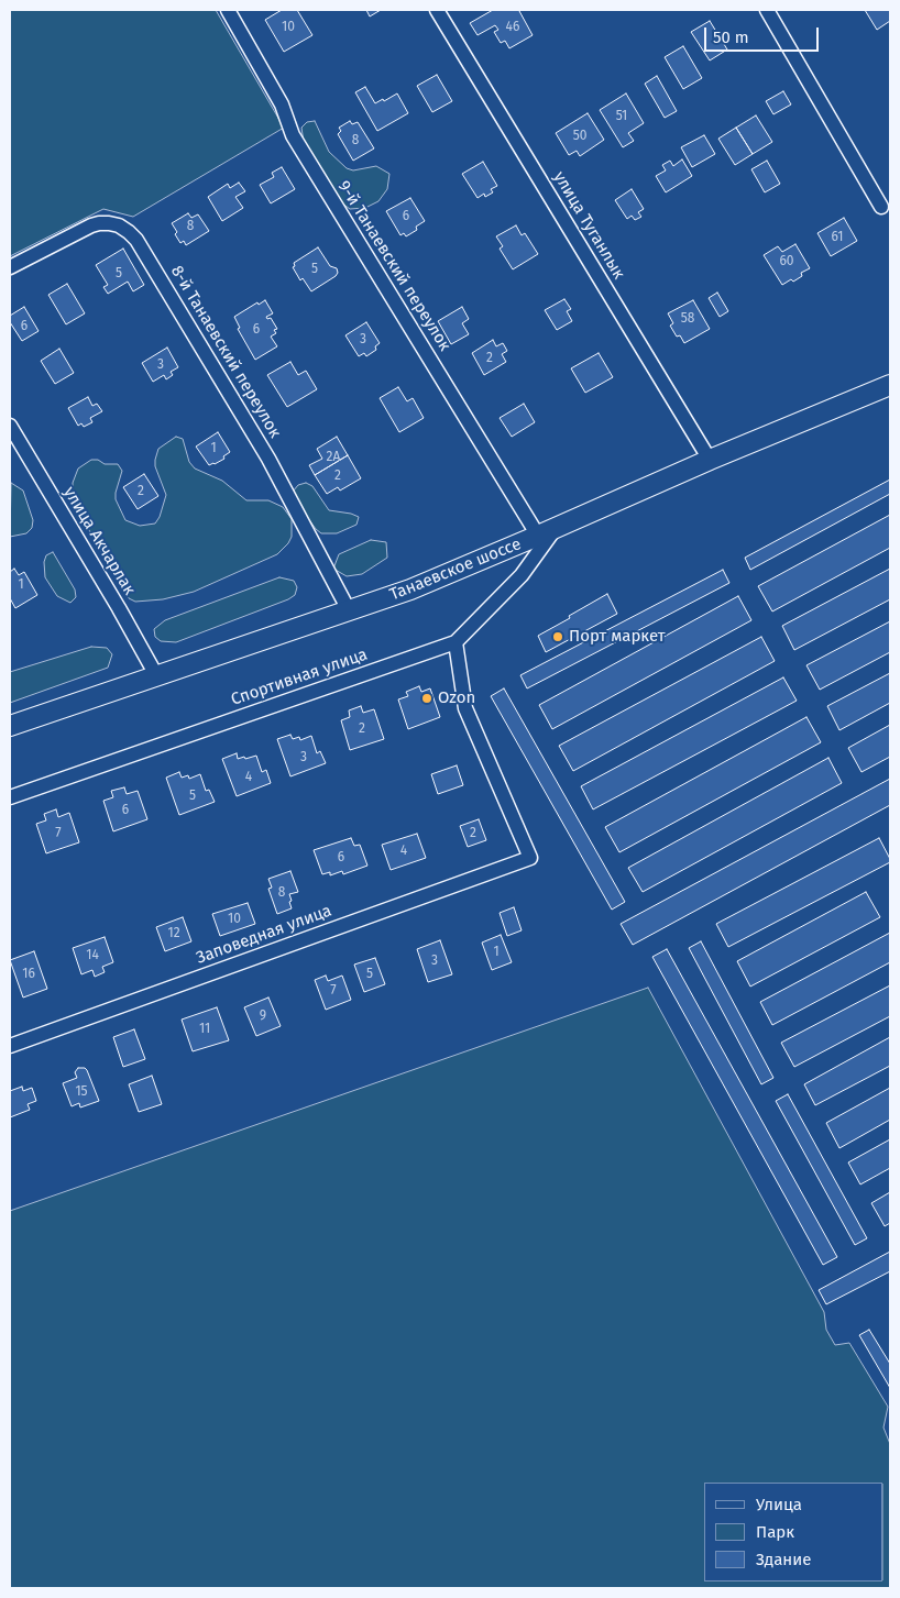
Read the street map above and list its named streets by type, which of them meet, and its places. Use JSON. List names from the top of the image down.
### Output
{
  "streets": {
    "street": [
      "улица Туганлык",
      "9-й Танаевский переулок",
      "8-й Танаевский переулок",
      "улица Акчарлак",
      "Танаевское шоссе",
      "Спортивная улица",
      "Заповедная улица"
    ]
  },
  "crossings": [
    ["улица Туганлык", "Танаевское шоссе"],
    ["9-й Танаевский переулок", "Танаевское шоссе"],
    ["8-й Танаевский переулок", "Танаевское шоссе"],
    ["улица Акчарлак", "Танаевское шоссе"],
    ["Танаевское шоссе", "Спортивная улица"],
    ["Спортивная улица", "Заповедная улица"]
  ],
  "places": ["Порт маркет", "Ozon"],
  "house_numbers": [
    "10",
    "46",
    "51",
    "50",
    "8",
    "6",
    "8",
    "61",
    "60",
    "5",
    "5",
    "58",
    "6",
    "6",
    "3",
    "2",
    "3",
    "1",
    "2А",
    "2",
    "2",
    "1",
    "2",
    "3",
    "4",
    "5",
    "6",
    "7",
    "2",
    "4",
    "6",
    "8",
    "10",
    "12",
    "1",
    "14",
    "3",
    "16",
    "5",
    "7",
    "9",
    "11",
    "15"
  ],
  "legend": ["Улица", "Парк", "Здание"],
  "scale_bar": "50 m"
}
